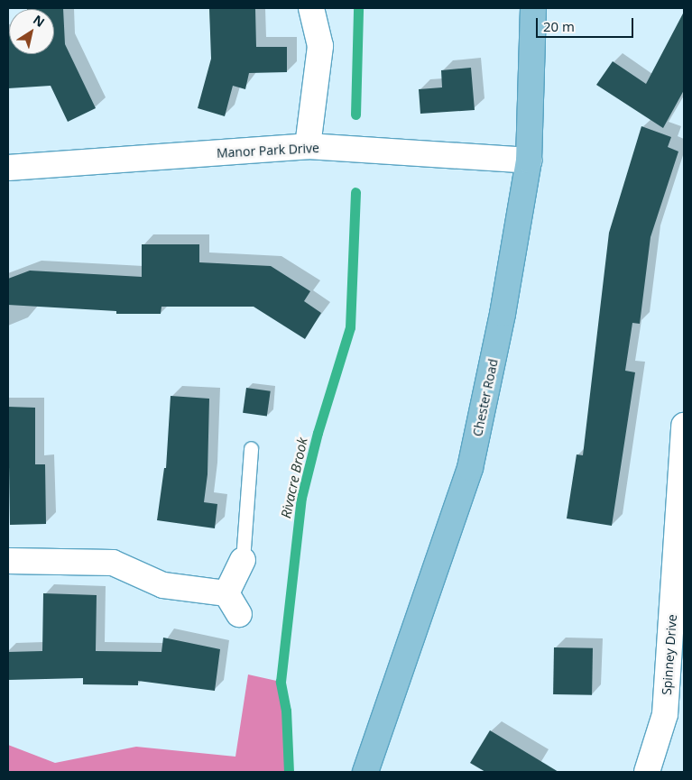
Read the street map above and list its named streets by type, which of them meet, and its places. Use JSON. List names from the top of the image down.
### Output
{
  "streets": {
    "main road": ["Chester Road"],
    "street": ["Manor Park Drive", "Spinney Drive"]
  },
  "crossings": [
    ["Manor Park Drive", "Chester Road"]
  ],
  "water": ["Rivacre Brook"],
  "scale_bar": "20 m",
  "north": "top right"
}
